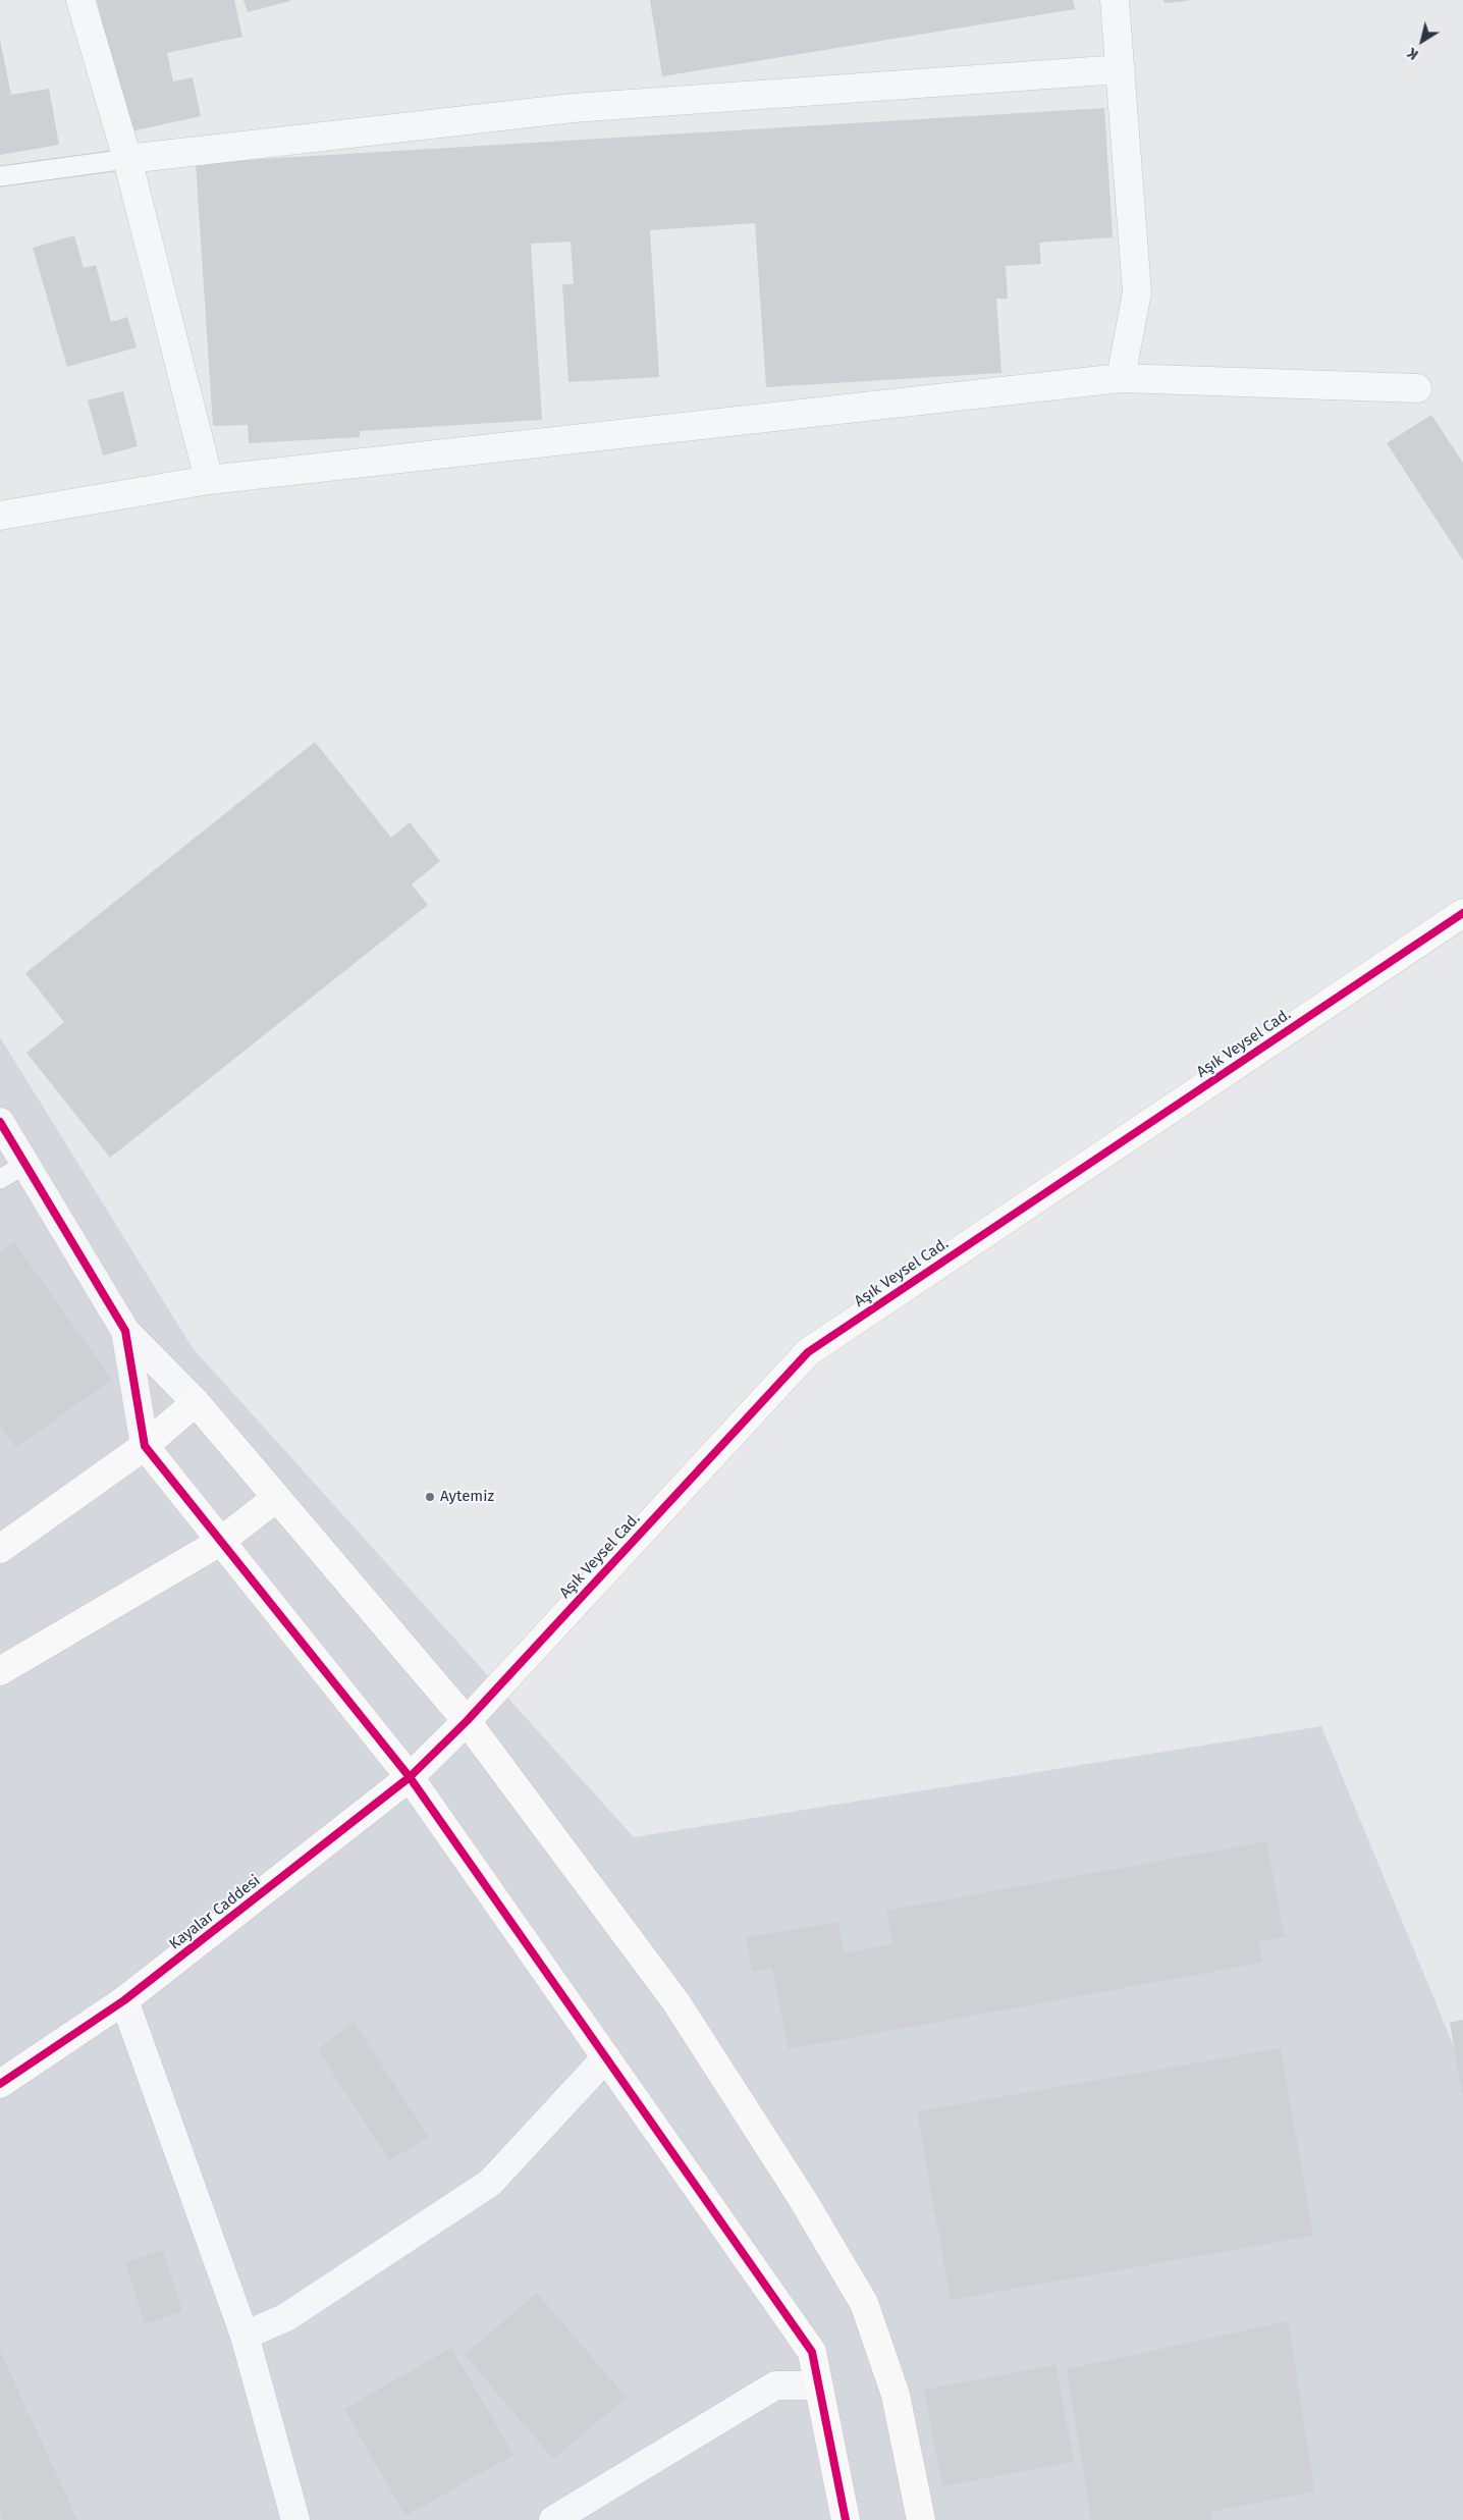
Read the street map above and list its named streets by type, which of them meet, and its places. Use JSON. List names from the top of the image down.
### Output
{
  "streets": {
    "street": ["Aşık Veysel Cad.", "Kayalar Caddesi"]
  },
  "crossings": [
    ["Aşık Veysel Cad.", "Kayalar Caddesi"]
  ],
  "places": ["Aytemiz"],
  "north": "bottom left"
}
